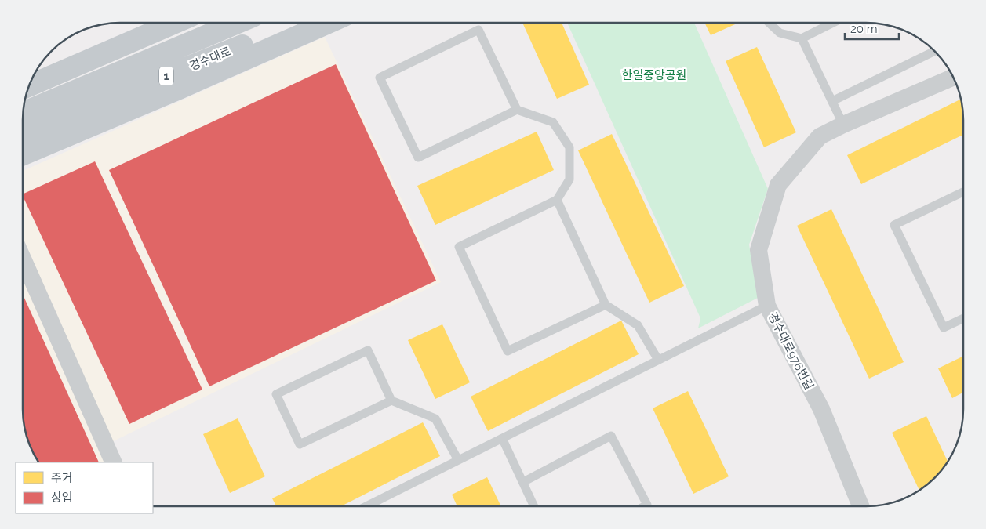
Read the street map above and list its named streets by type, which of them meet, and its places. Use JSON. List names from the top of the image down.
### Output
{
  "streets": {
    "main road": ["경수대로", "1"],
    "street": ["경수대로976번길"]
  },
  "parks": ["한일중앙공원"],
  "legend": ["주거", "상업"],
  "scale_bar": "20 m"
}
